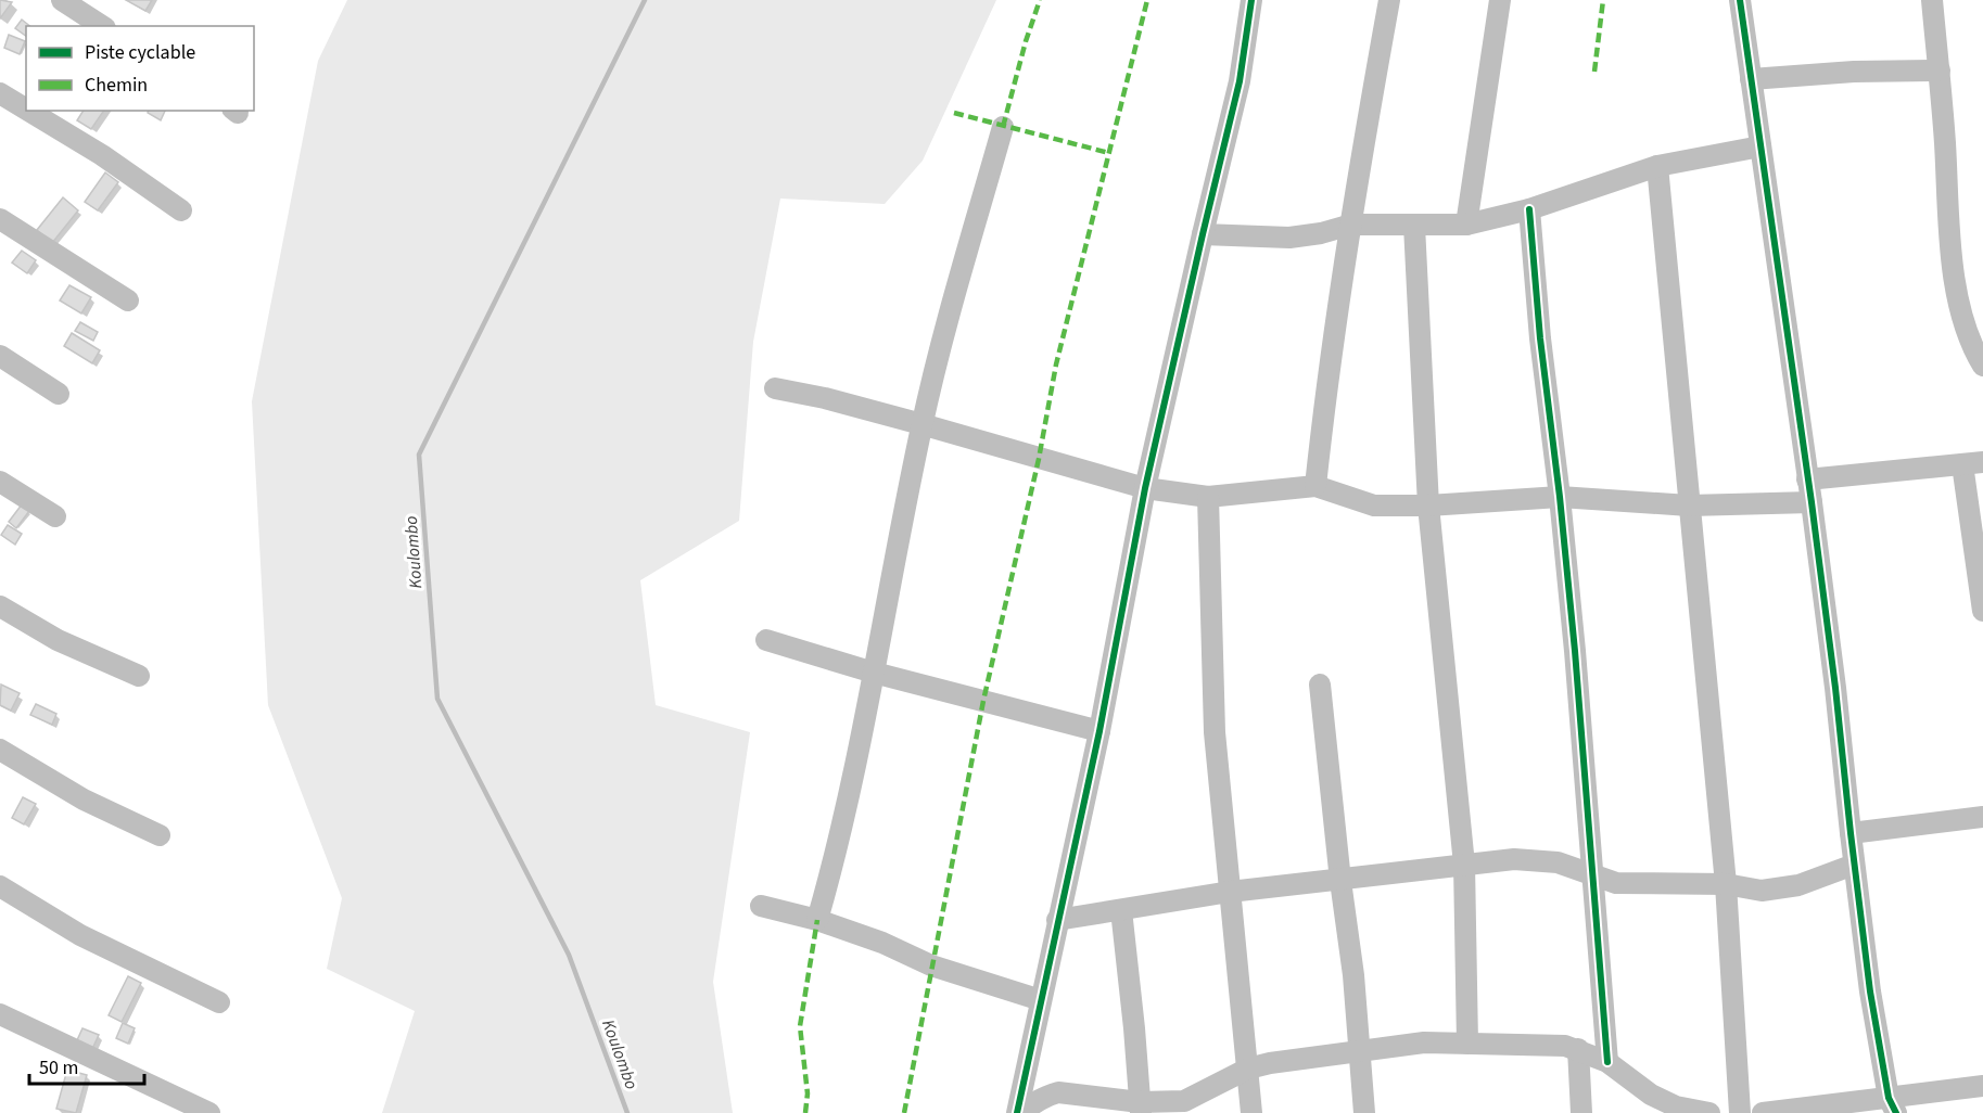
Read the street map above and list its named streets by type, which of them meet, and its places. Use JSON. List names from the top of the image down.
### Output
{
  "water": ["Koulombo"],
  "legend": ["Piste cyclable", "Chemin"],
  "scale_bar": "50 m"
}
